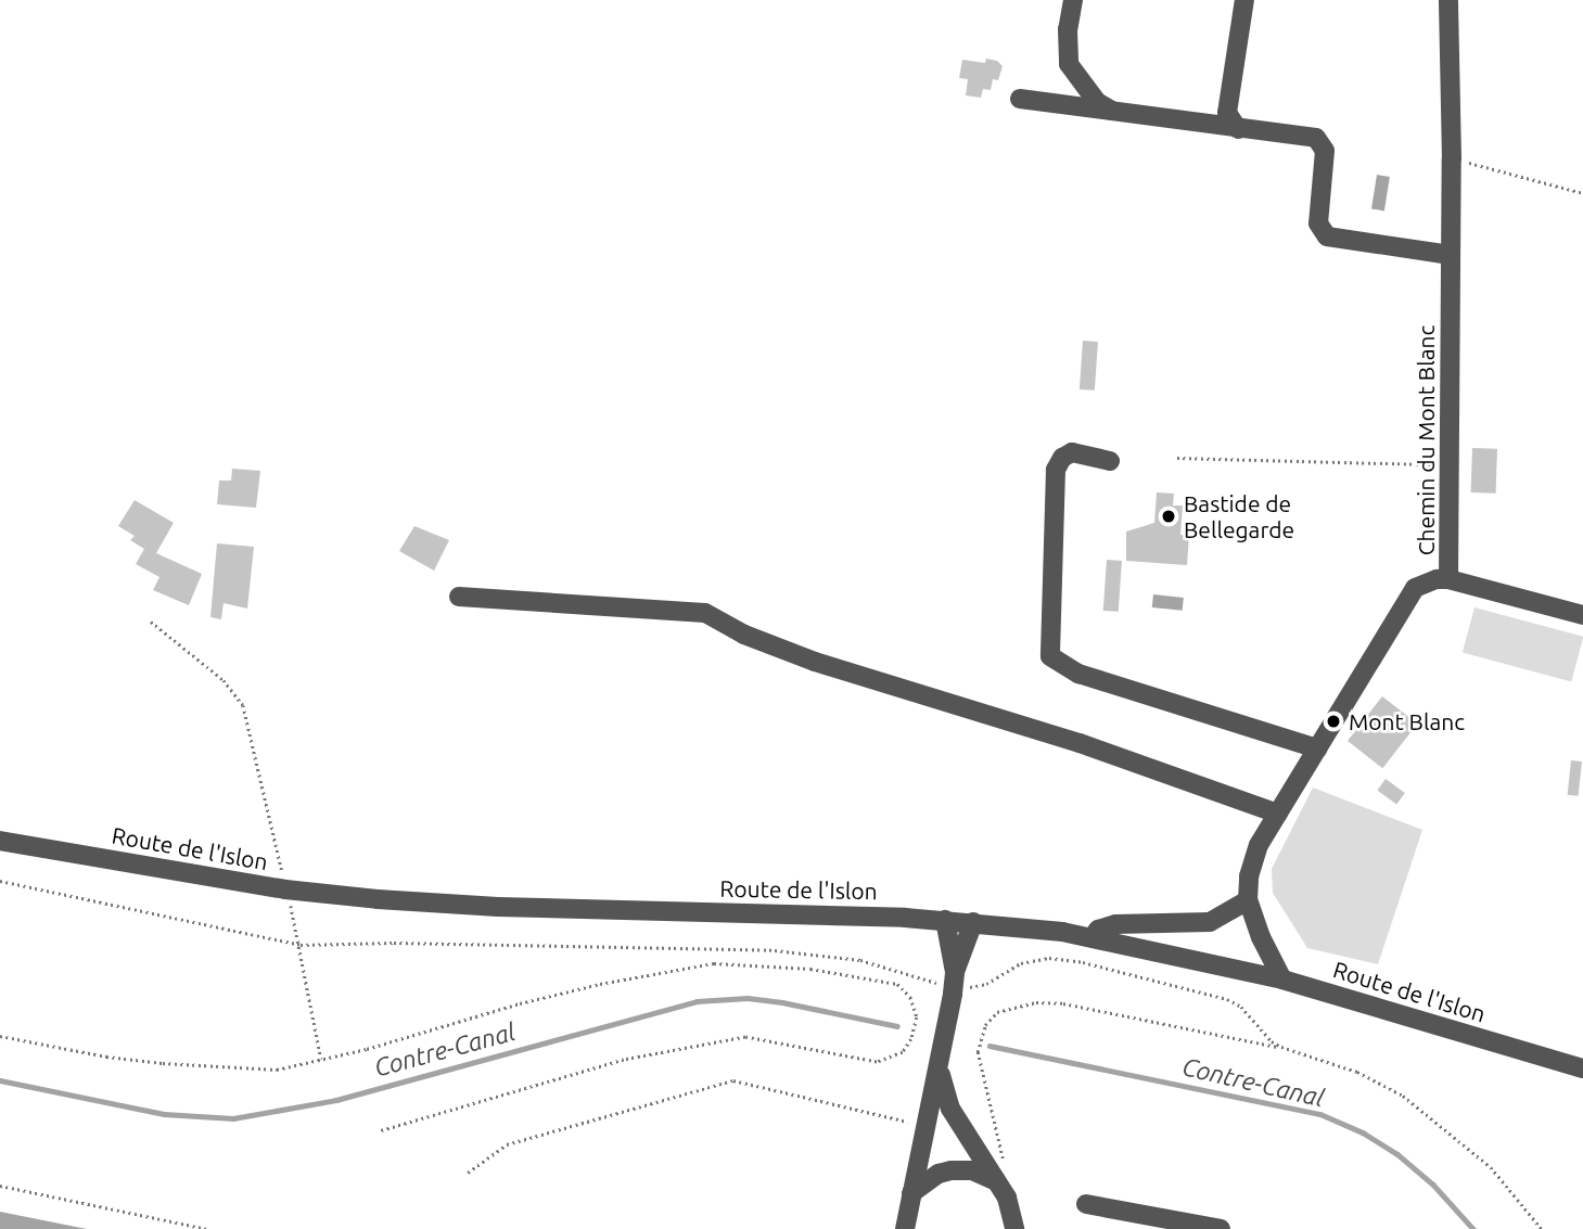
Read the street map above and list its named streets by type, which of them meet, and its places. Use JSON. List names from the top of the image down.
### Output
{
  "streets": {
    "street": ["Chemin du Mont Blanc", "Route de l'Islon"]
  },
  "crossings": [
    ["Chemin du Mont Blanc", "Route de l'Islon"]
  ],
  "water": ["Contre-Canal"],
  "places": ["Bastide de Bellegarde", "Mont Blanc"]
}
